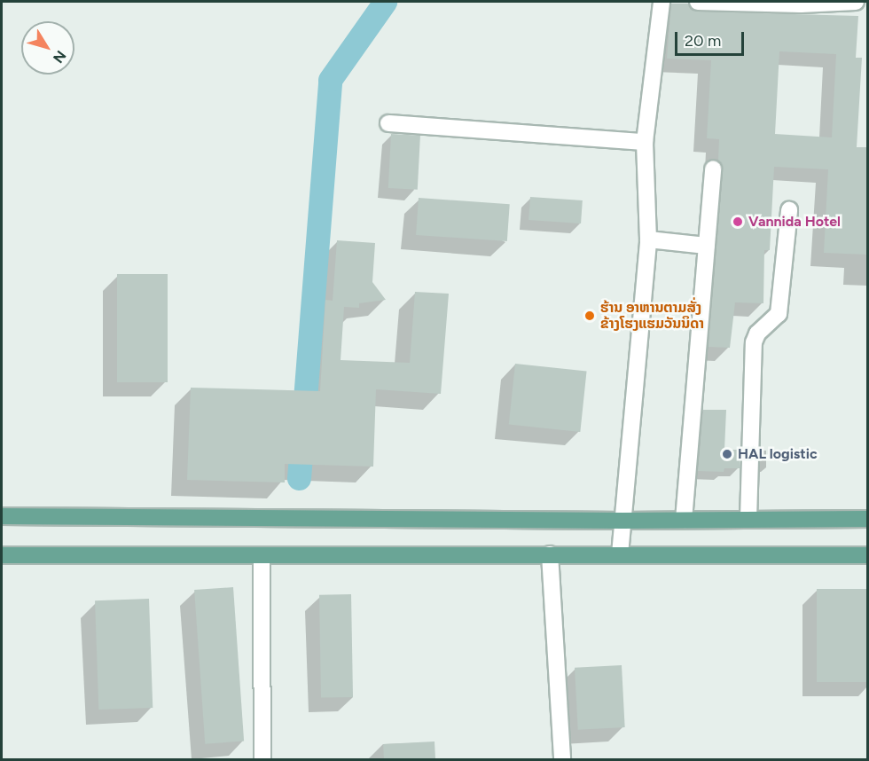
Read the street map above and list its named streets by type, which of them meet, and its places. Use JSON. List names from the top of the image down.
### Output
{
  "places": ["Vannida Hotel", "ຮ້ານ ອາຫານຕາມສັ່ງ ຂ້າງໂຮງແຮມວັນນິດາ", "HAL logistic"],
  "scale_bar": "20 m",
  "north": "bottom right"
}
